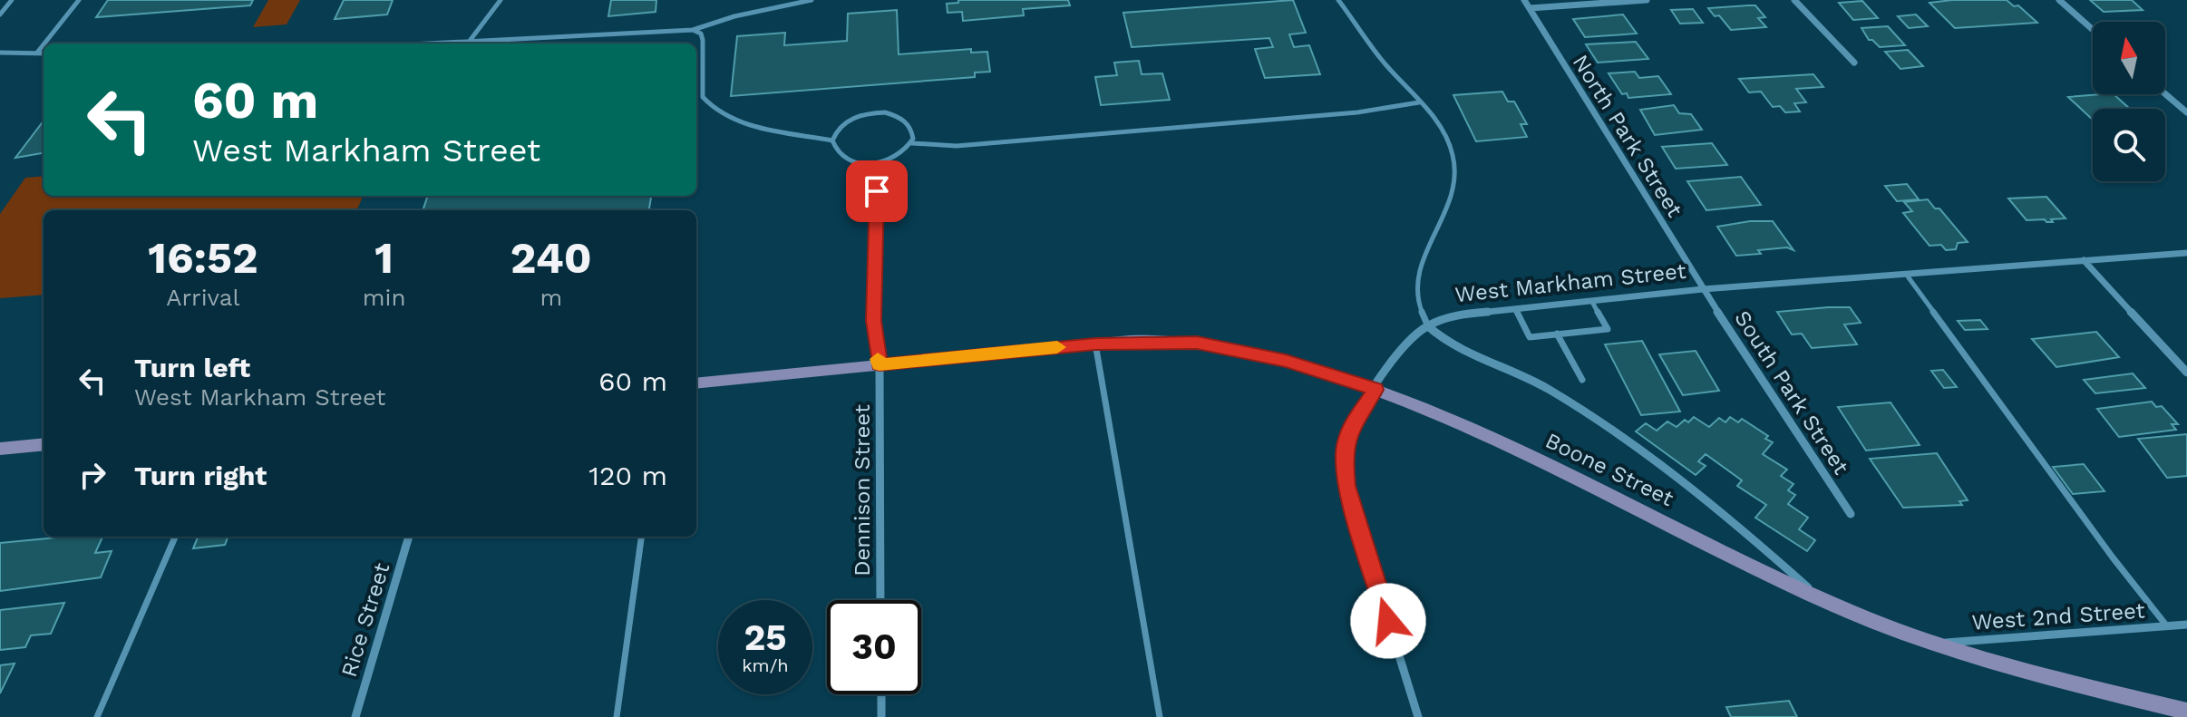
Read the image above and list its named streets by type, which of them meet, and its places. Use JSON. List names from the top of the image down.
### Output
{
  "streets": {
    "main road": ["Boone Street"],
    "street": [
      "North Park Street",
      "West Markham Street",
      "South Park Street",
      "Dennison Street",
      "West 2nd Street",
      "Rice Street"
    ]
  },
  "crossings": [
    ["North Park Street", "West Markham Street"],
    ["North Park Street", "South Park Street"],
    ["West Markham Street", "South Park Street"],
    ["West Markham Street", "Boone Street"],
    ["Boone Street", "West 2nd Street"]
  ],
  "north": "top",
  "page": {
    "turn": ["60 m", "West Markham Street"],
    "eta": [
      "16:52",
      "Arrival",
      "1",
      "min",
      "240",
      "m"
    ],
    "list": [
      {
        "name": "Turn left",
        "note": "West Markham Street",
        "value": "60 m"
      },
      {
        "name": "Turn right",
        "value": "120 m"
      }
    ],
    "speed": "25 km/h",
    "limit": "30"
  }
}
